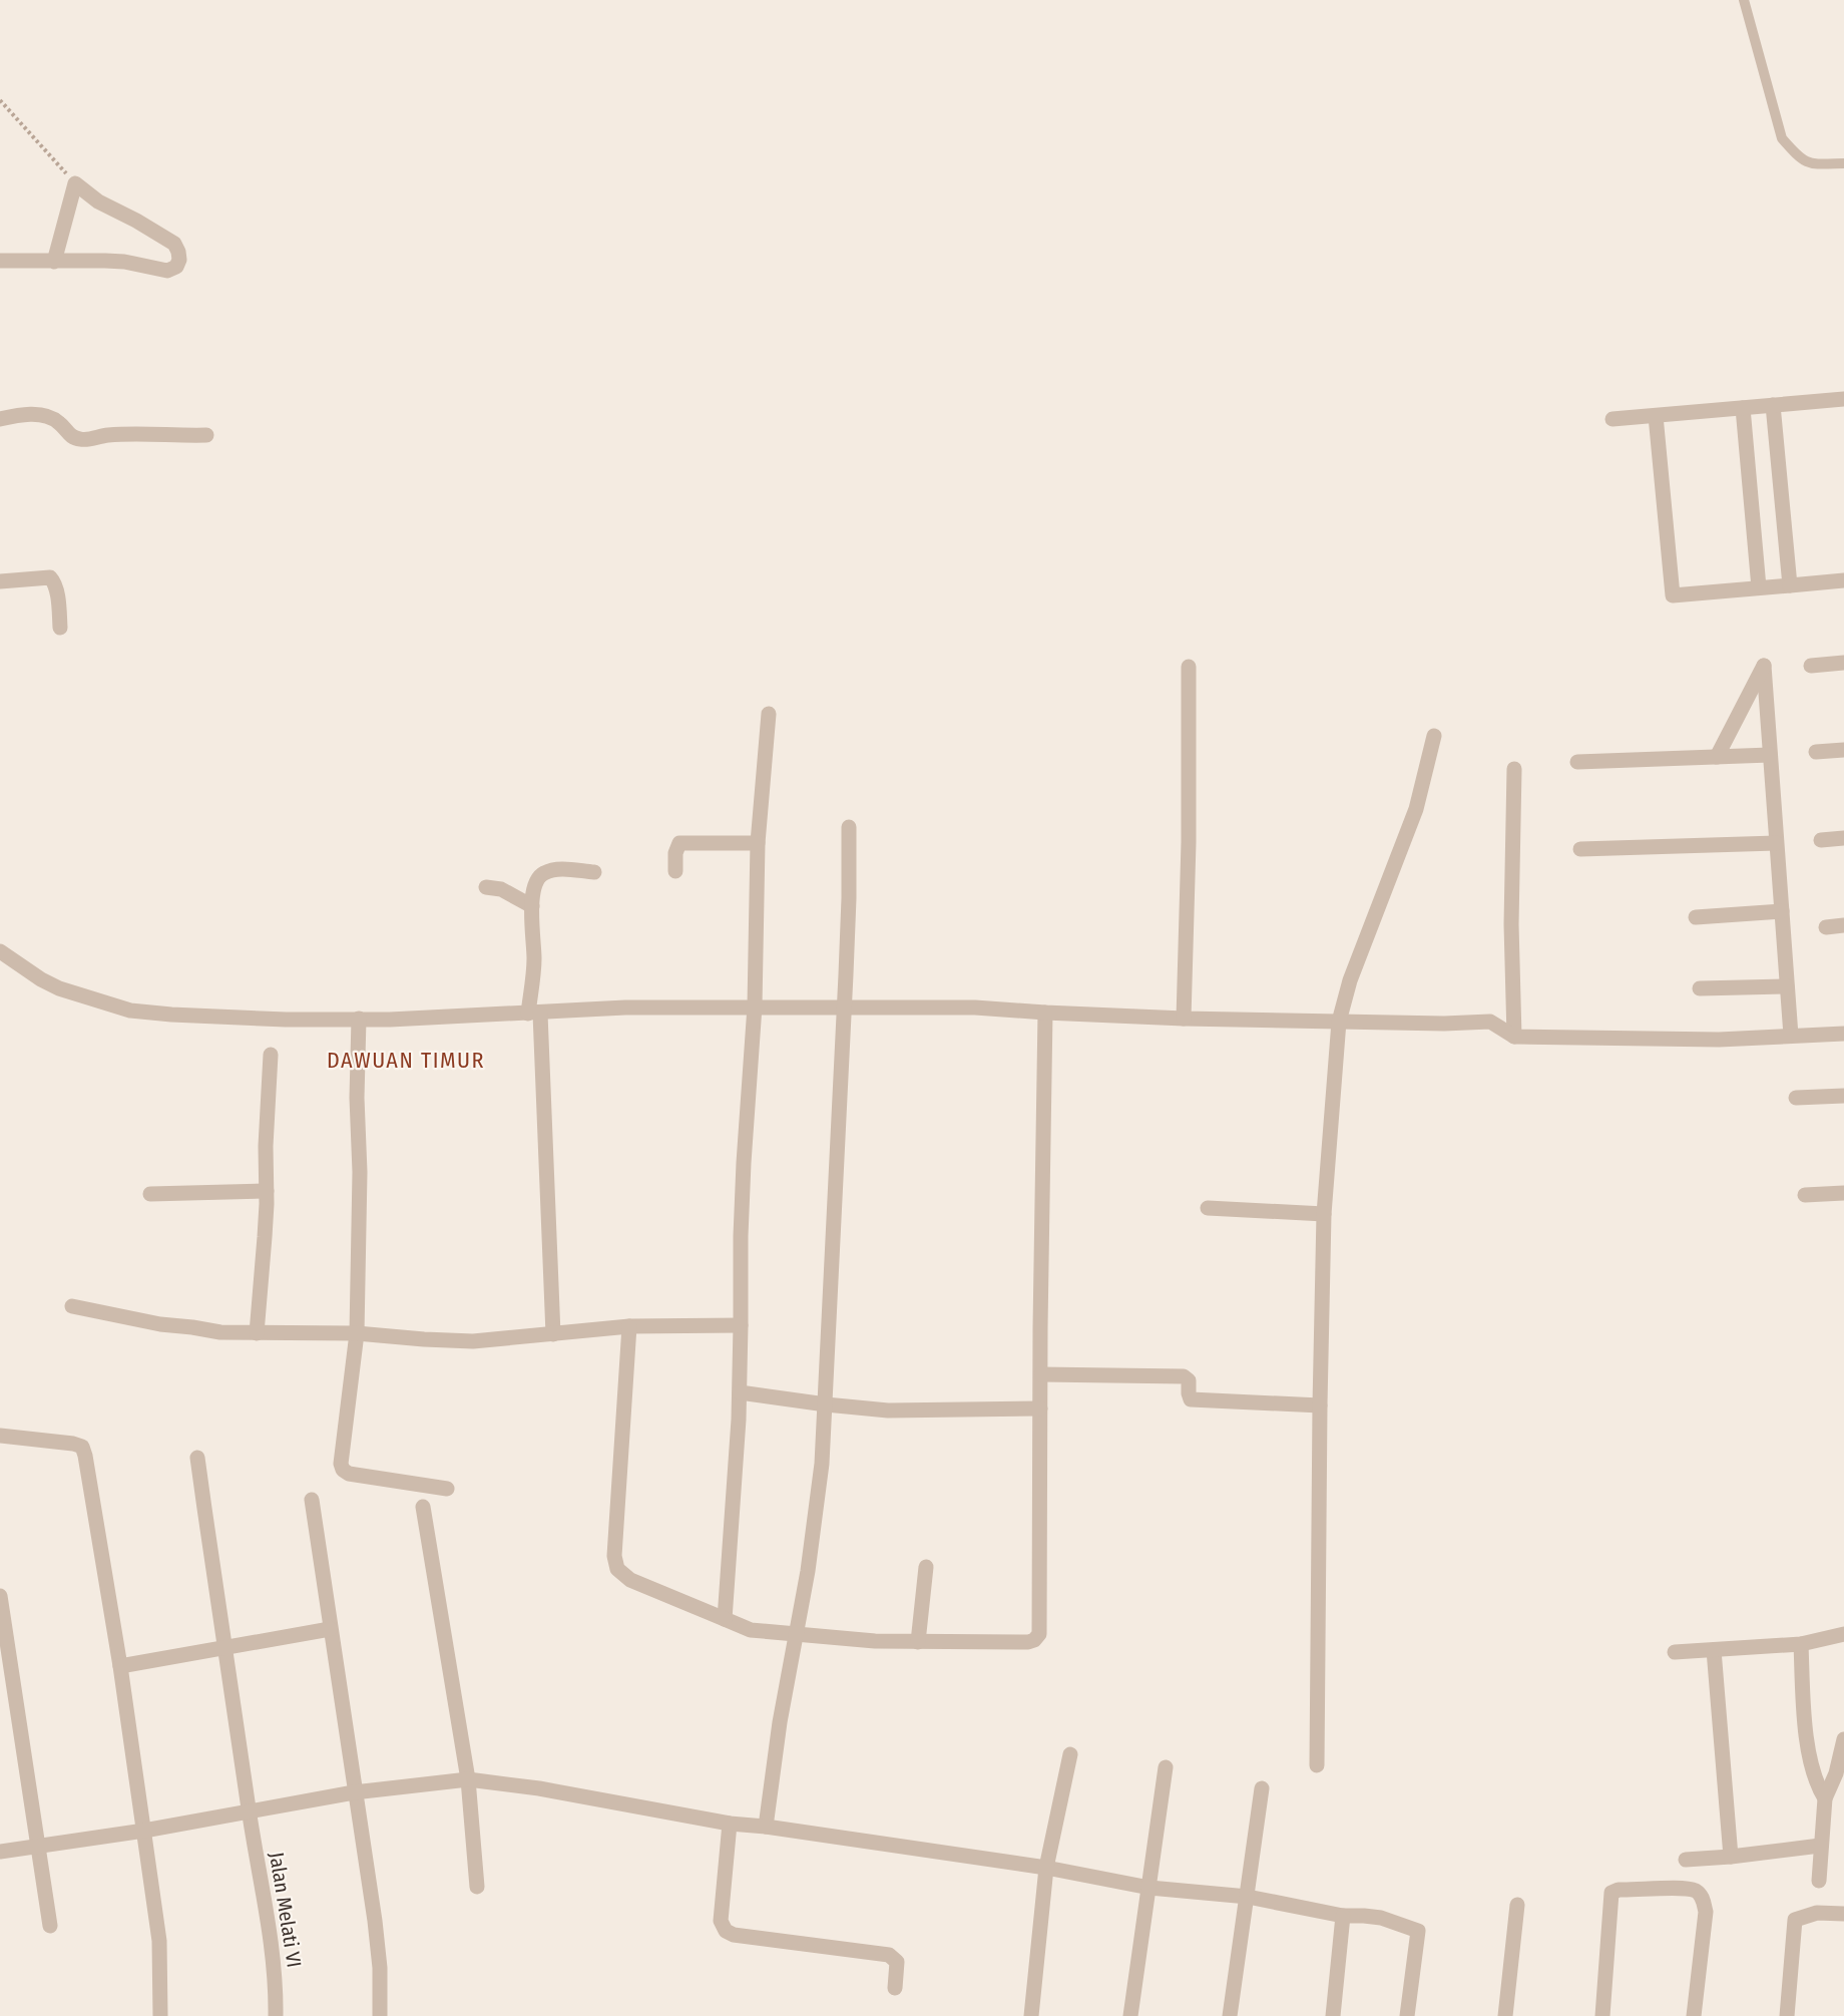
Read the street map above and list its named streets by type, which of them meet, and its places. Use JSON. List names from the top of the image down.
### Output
{
  "streets": {
    "street": ["Jalan Melati VI"]
  },
  "districts": ["DAWUAN TIMUR"]
}
